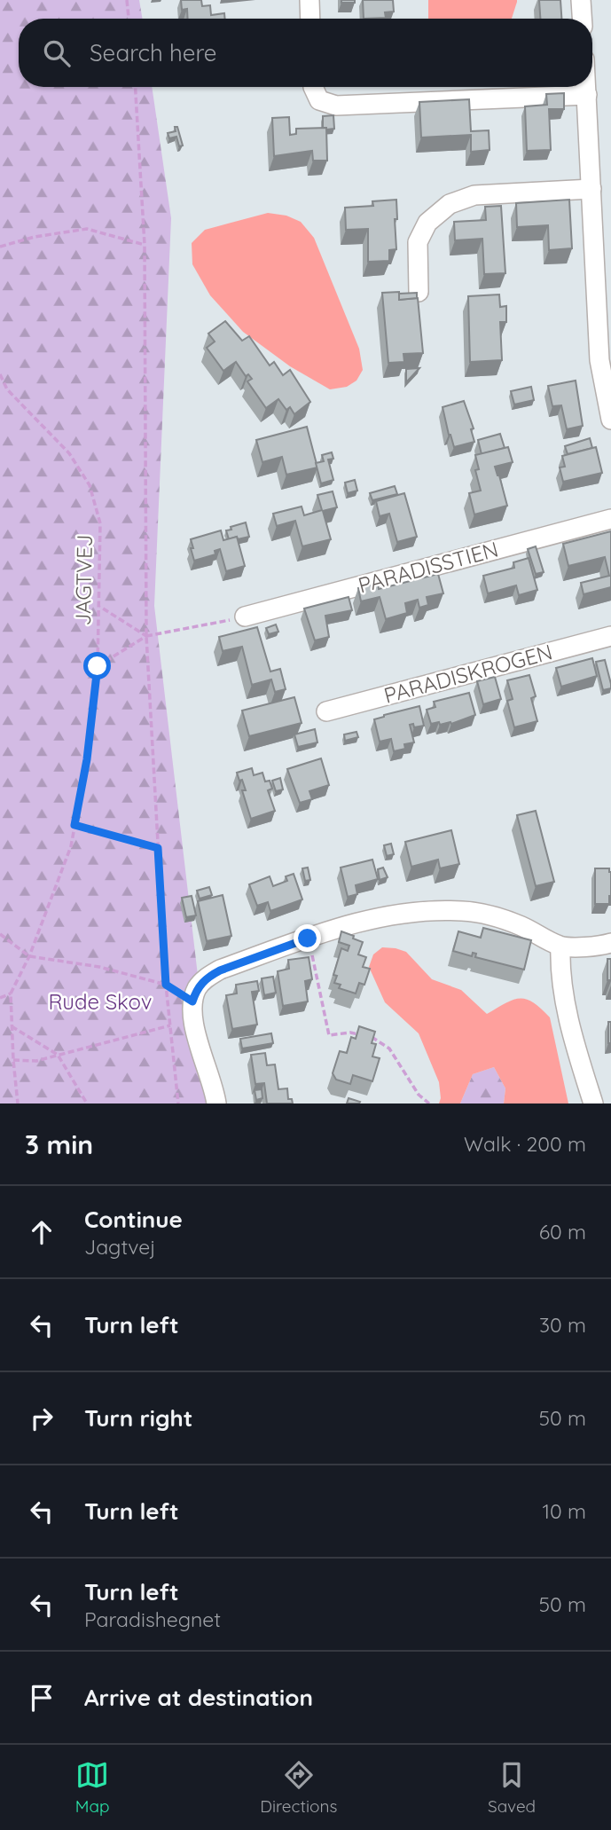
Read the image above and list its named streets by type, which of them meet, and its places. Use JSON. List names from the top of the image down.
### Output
{
  "streets": {
    "street": ["PARADISSTIEN", "PARADISKROGEN"],
    "path": ["JAGTVEJ"]
  },
  "parks": ["Rude Skov"],
  "page": {
    "search": "Search here",
    "heading": ["3 min", "Walk · 200 m"],
    "list": [
      ["Continue", "Jagtvej", "60 m"],
      ["Turn left", "30 m"],
      ["Turn right", "50 m"],
      ["Turn left", "10 m"],
      ["Turn left", "Paradishegnet", "50 m"],
      "Arrive at destination"
    ],
    "nav": ["Map", "Directions", "Saved"]
  }
}
